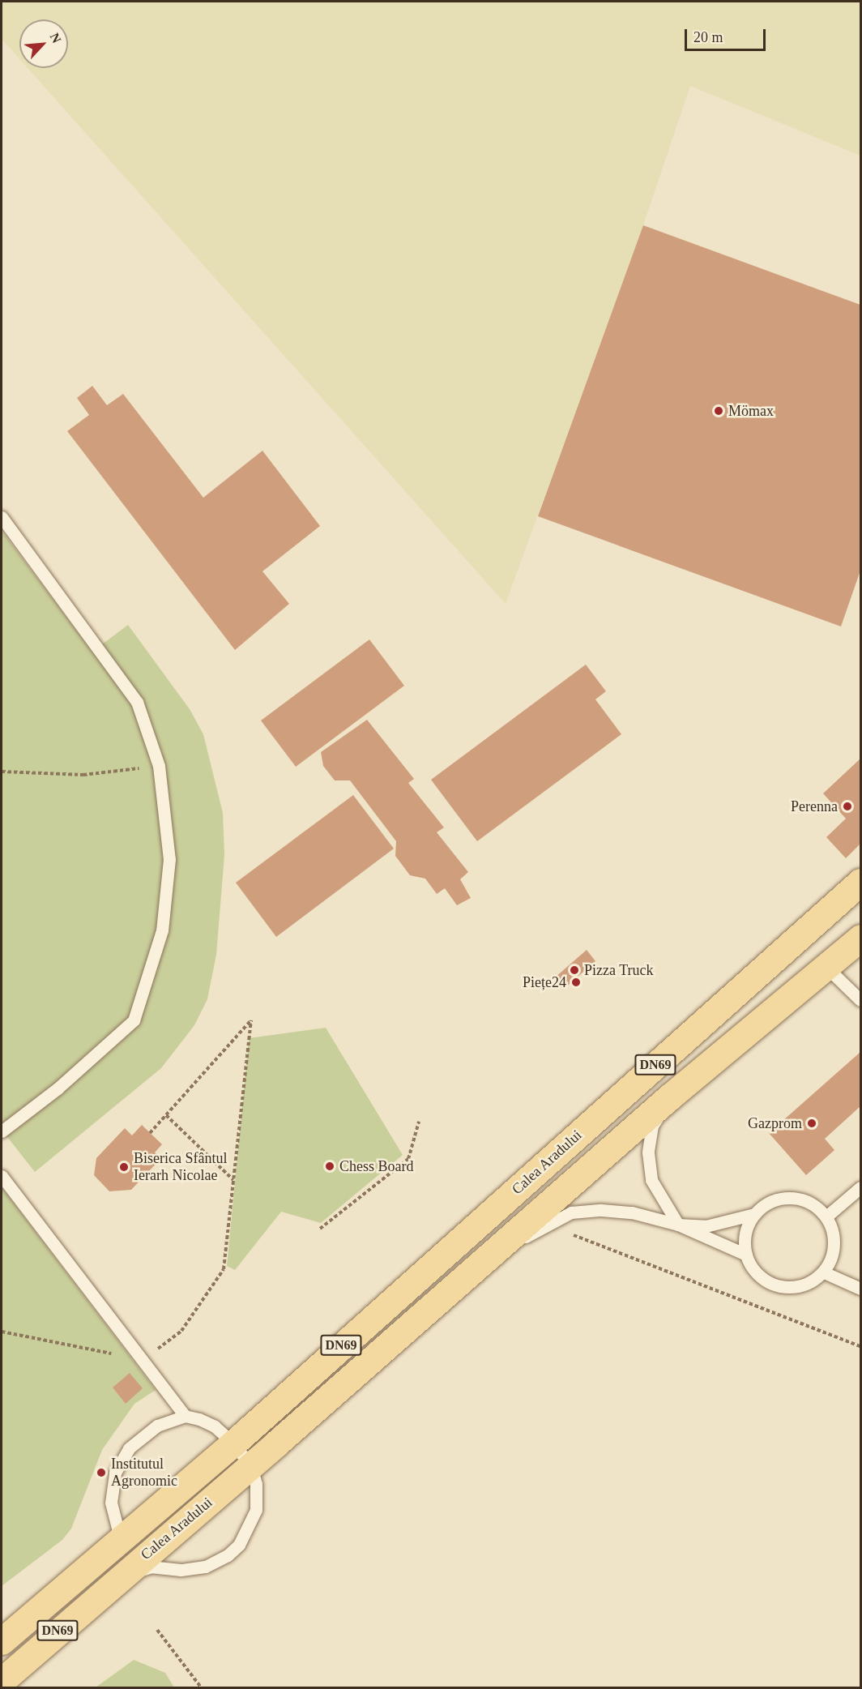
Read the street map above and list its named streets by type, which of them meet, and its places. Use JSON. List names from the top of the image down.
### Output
{
  "streets": {
    "main road": ["DN69", "Calea Aradului"]
  },
  "places": [
    "Mömax",
    "Perenna",
    "Pizza Truck",
    "Piețe24",
    "Gazprom",
    "Chess Board",
    "Biserica Sfântul Ierarh Nicolae",
    "Institutul Agronomic"
  ],
  "scale_bar": "20 m",
  "north": "top right"
}
